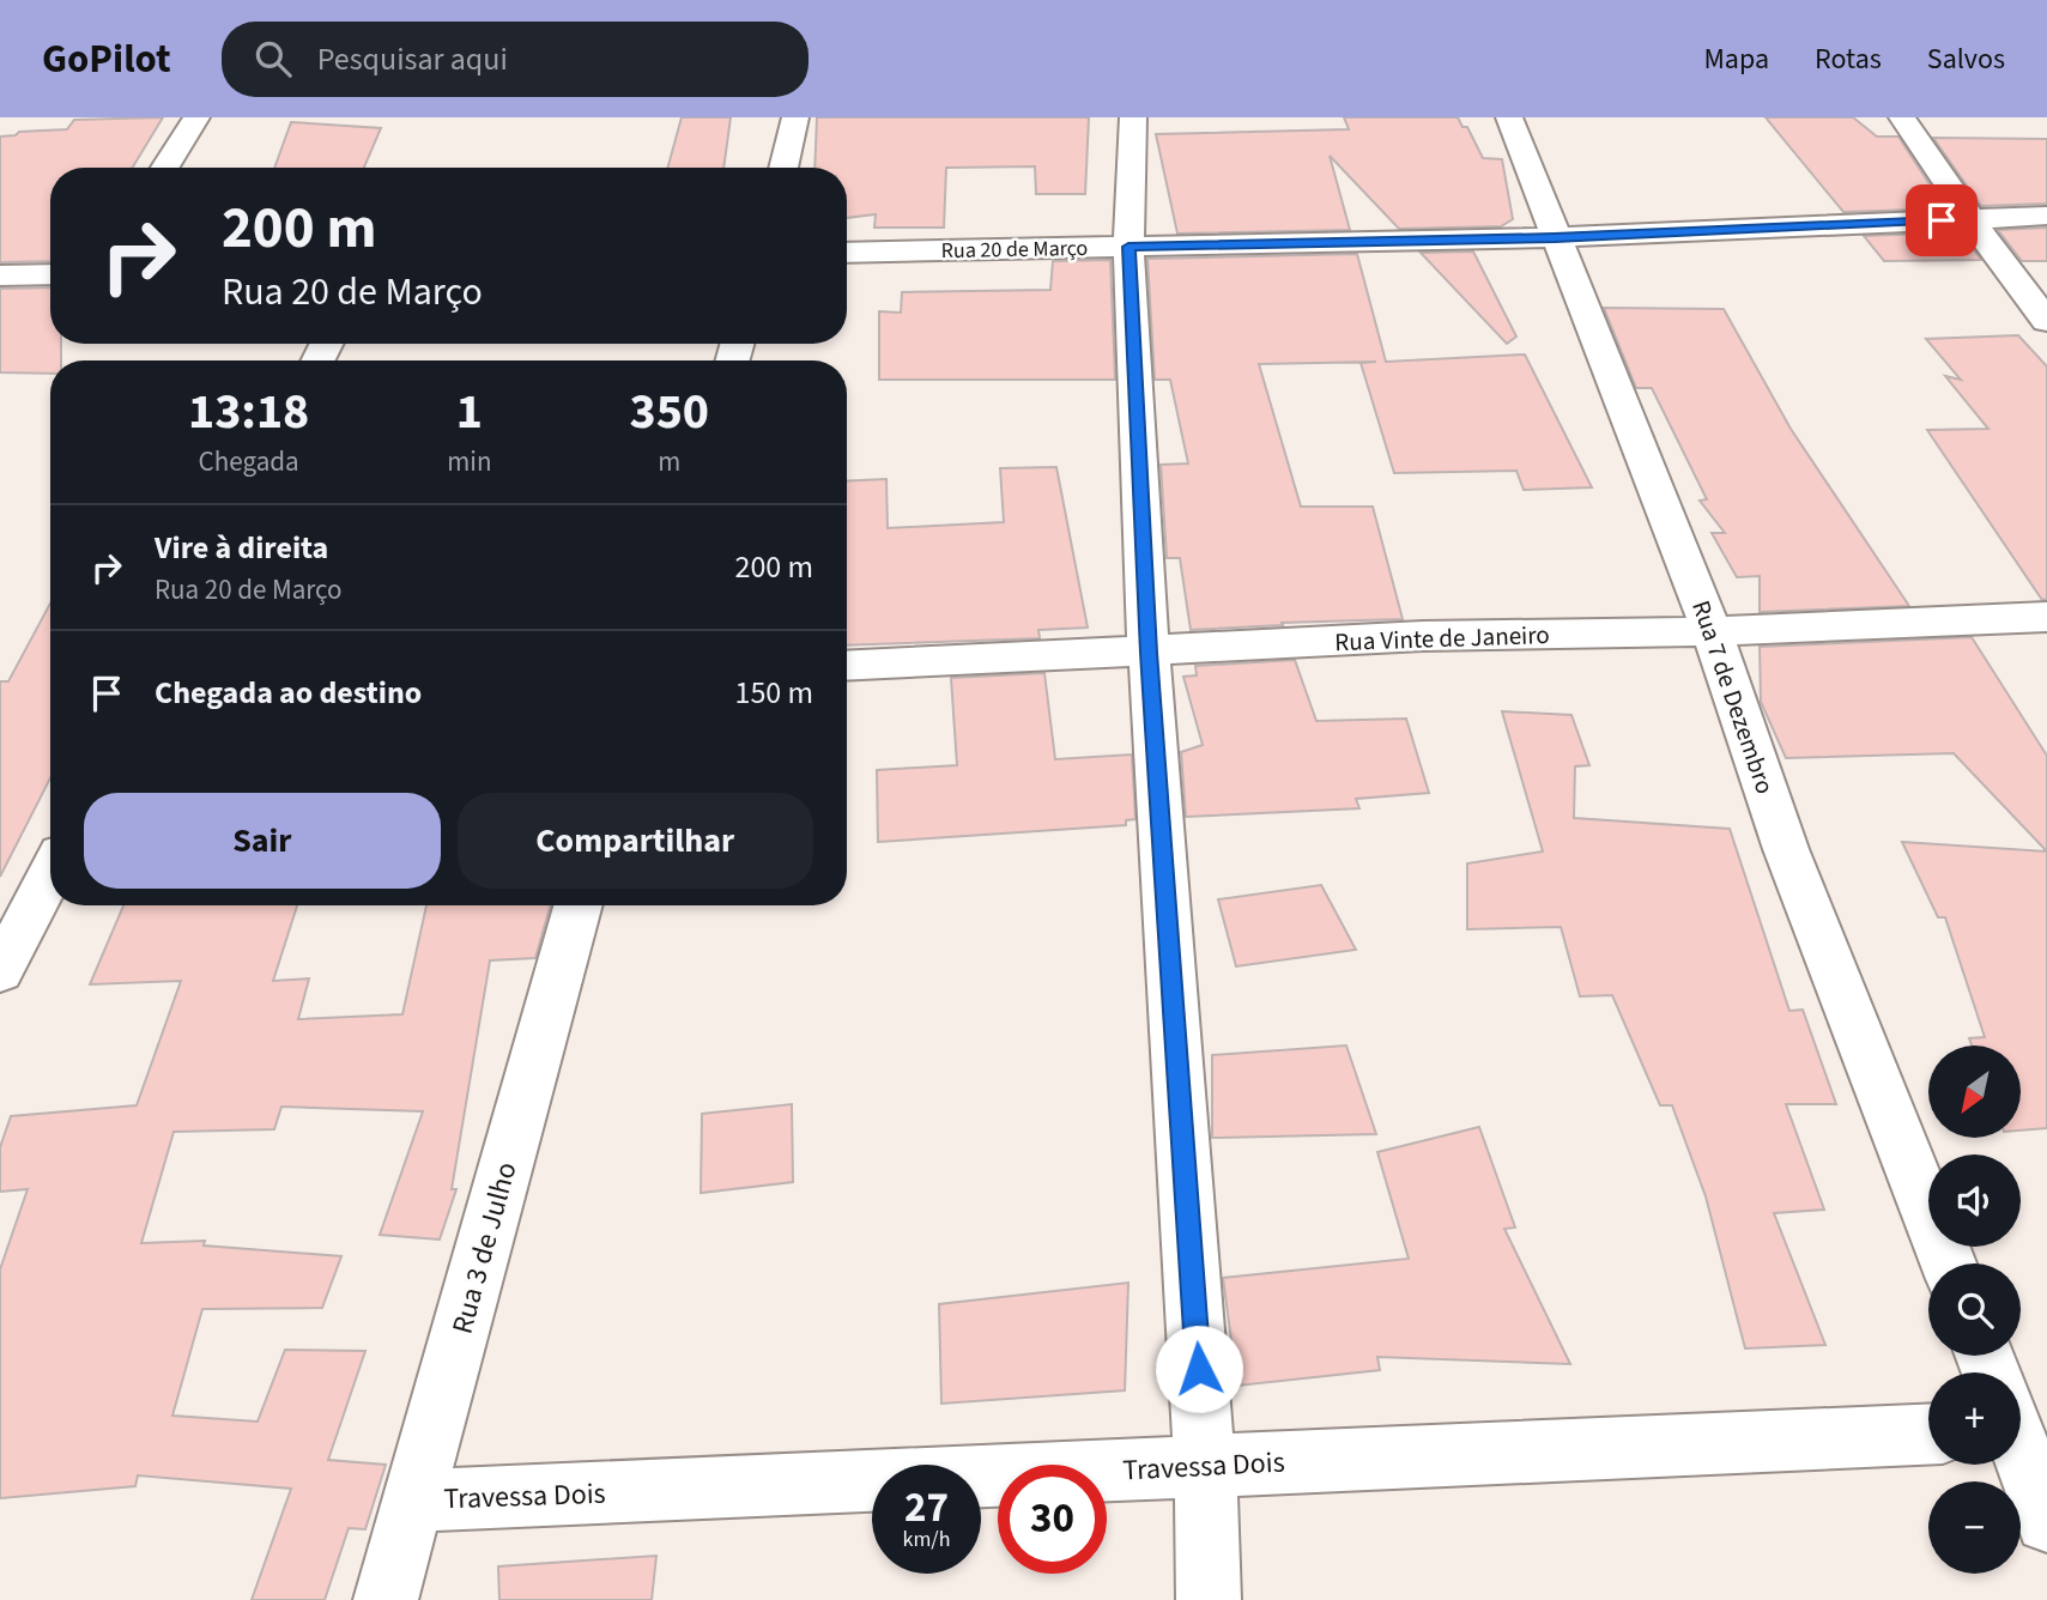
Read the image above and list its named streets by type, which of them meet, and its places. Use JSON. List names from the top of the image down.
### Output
{
  "streets": {
    "street": [
      "Rua 20 de Março",
      "Rua Vinte de Janeiro",
      "Rua 7 de Dezembro",
      "Rua 3 de Julho",
      "Travessa Dois"
    ]
  },
  "crossings": [
    ["Rua 20 de Março", "Rua 7 de Dezembro"],
    ["Rua Vinte de Janeiro", "Rua 7 de Dezembro"],
    ["Rua 3 de Julho", "Travessa Dois"]
  ],
  "north": "bottom left",
  "page": {
    "header": "GoPilot",
    "search": "Pesquisar aqui",
    "nav": ["Mapa", "Rotas", "Salvos"],
    "turn": ["200 m", "Rua 20 de Março"],
    "eta": [
      "13:18",
      "Chegada",
      "1",
      "min",
      "350",
      "m"
    ],
    "list": [
      {
        "name": "Vire à direita",
        "note": "Rua 20 de Março",
        "value": "200 m"
      },
      {
        "name": "Chegada ao destino",
        "value": "150 m"
      }
    ],
    "buttons": ["Sair", "Compartilhar"],
    "map_buttons": ["+", "−"],
    "speed": "27 km/h",
    "limit": "30"
  }
}
